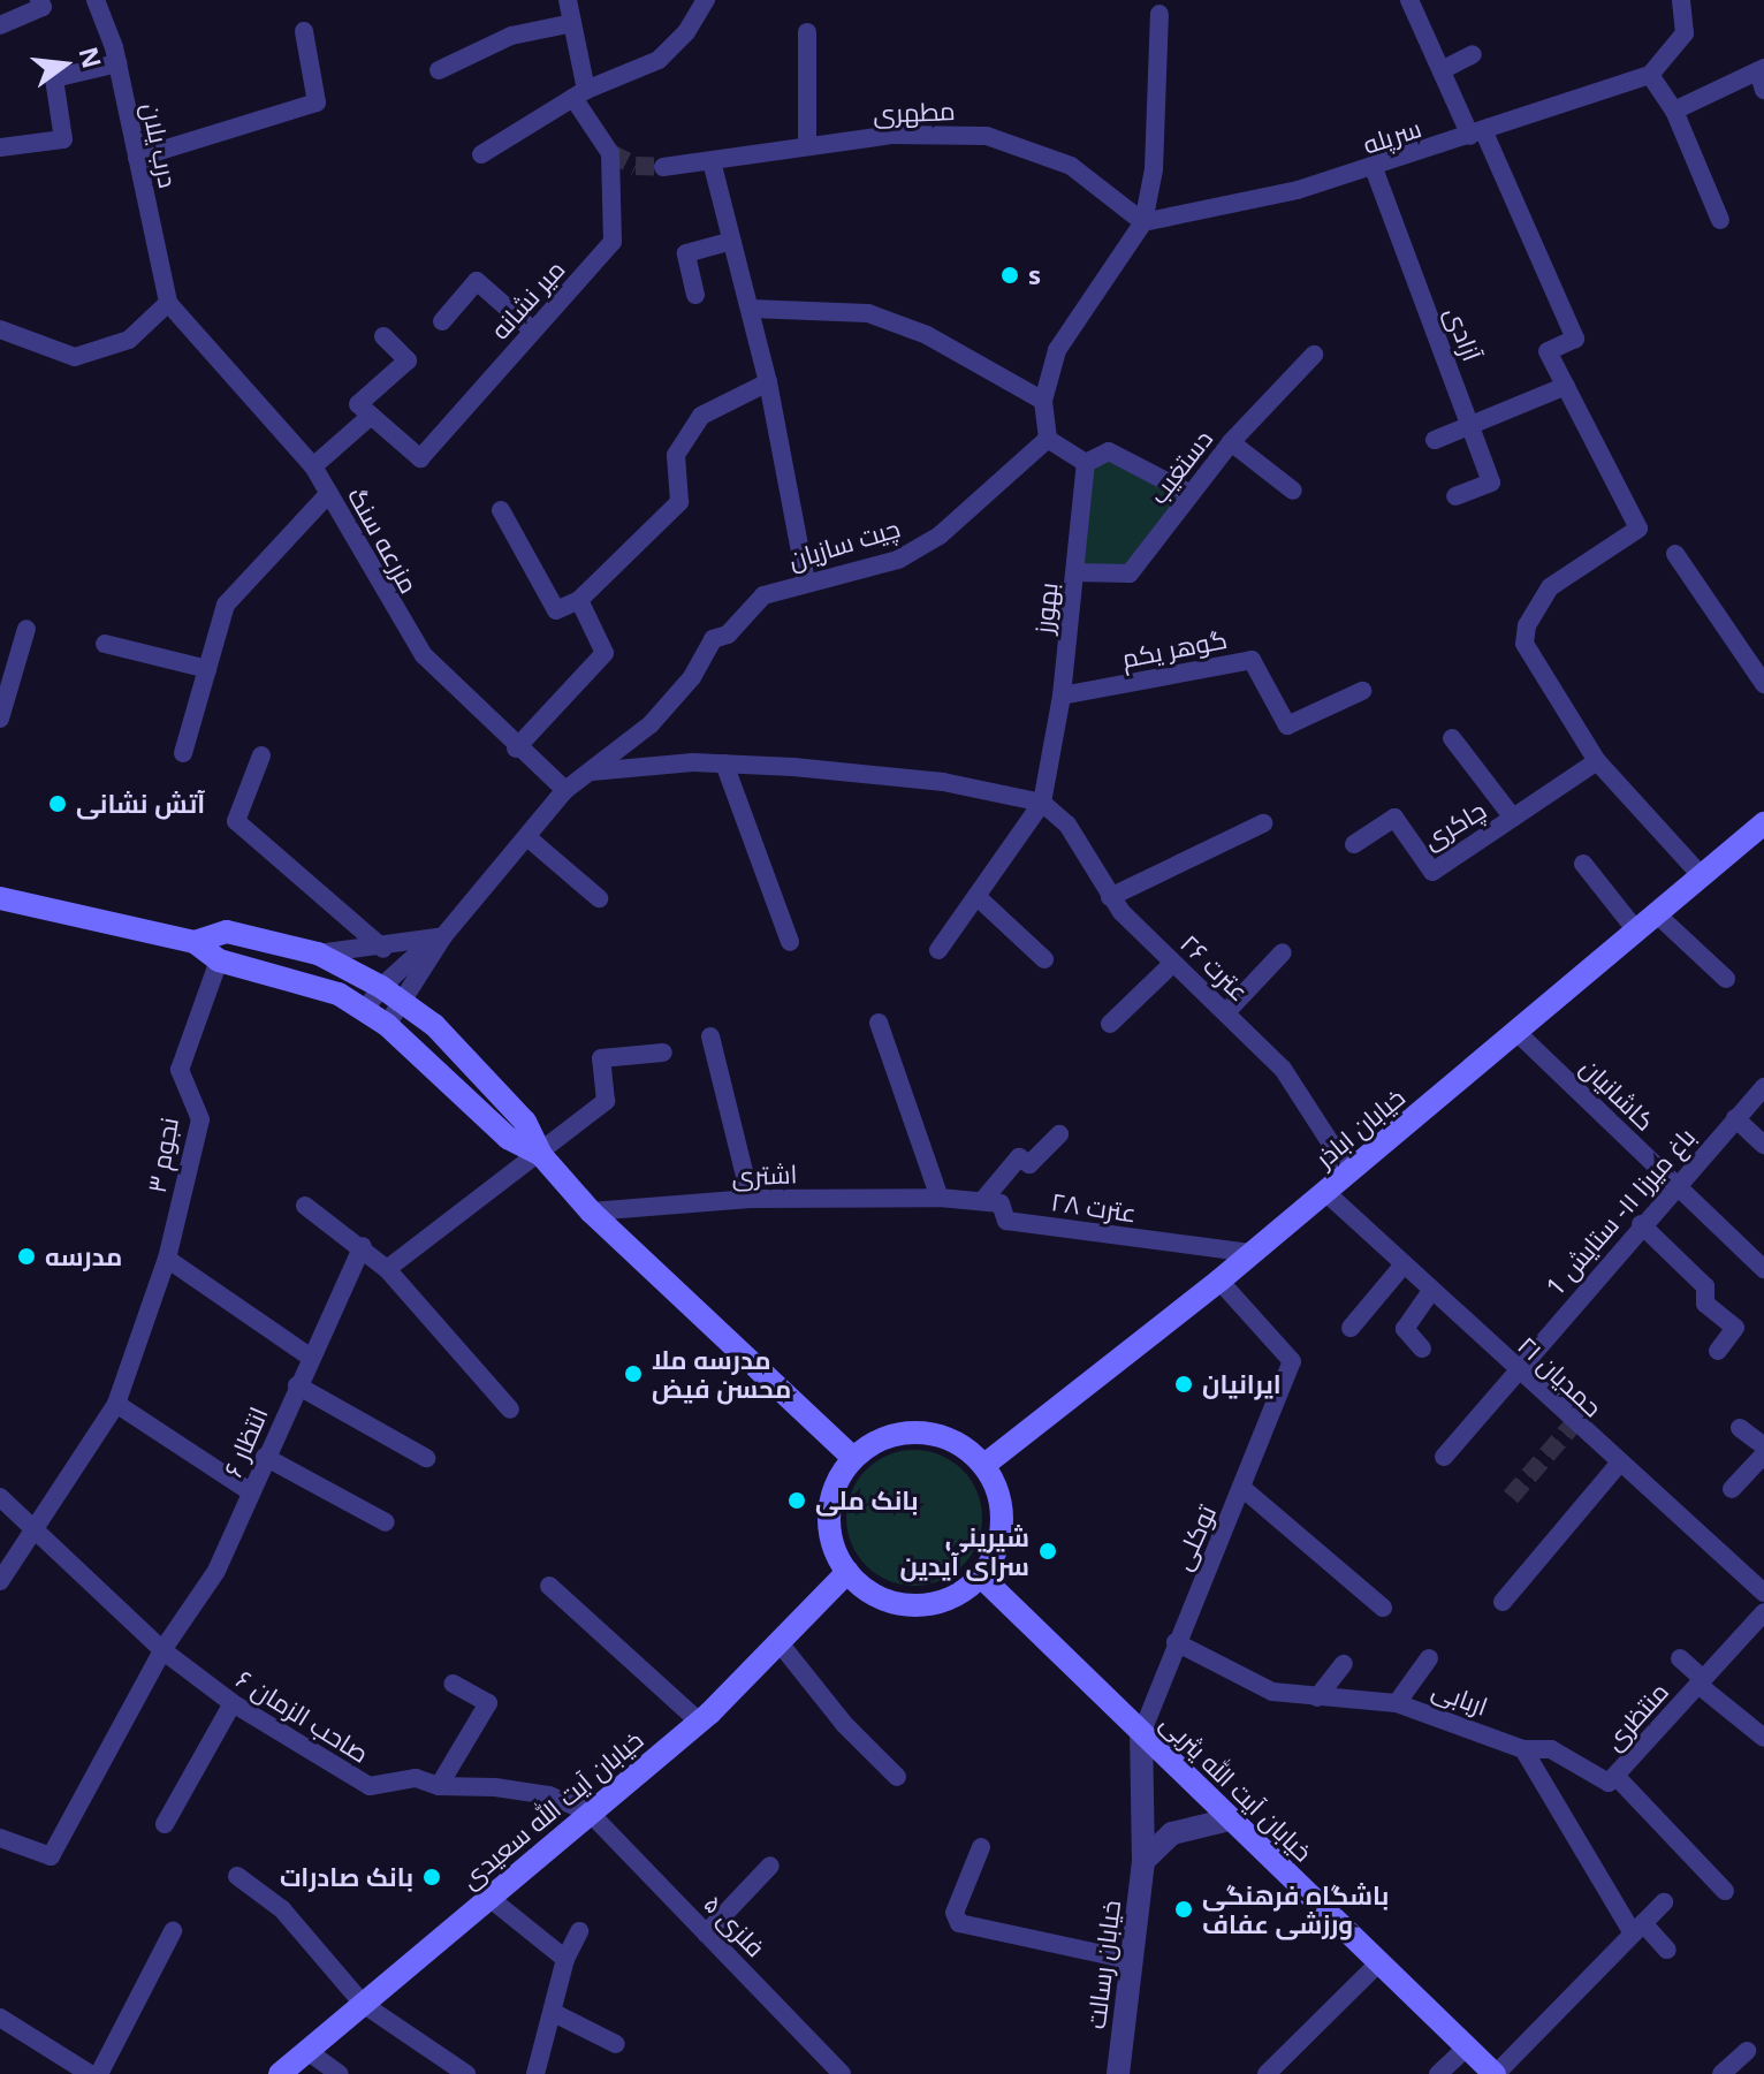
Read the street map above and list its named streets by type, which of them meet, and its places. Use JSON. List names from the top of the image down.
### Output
{
  "streets": {
    "main road": ["خیابان اباذر", "خیابان آیت الله یثربی", "خیابان آیت الله سعیدی"],
    "street": [
      "مطهری",
      "سرپله",
      "درب یلان",
      "میر نشانه",
      "آزادی",
      "دستغیب",
      "مزرعه سنگ",
      "چیت سازیان",
      "بهورز",
      "گوهر یکم",
      "چاکری",
      "عترت ۲۶",
      "کاشانیان",
      "نجوم ۳",
      "اشتری",
      "عترت ۲۸",
      "باغ میرزا ۱۱- ستایش 1",
      "حمدیان ۲۱",
      "انتظار ۶",
      "توکلی",
      "اربابی",
      "صاحب الزمان ۶",
      "منتظری",
      "فلزی ۵",
      "خیابان رسالت"
    ]
  },
  "crossings": [
    ["مطهری", "سرپله"],
    ["سرپله", "آزادی"],
    ["درب یلان", "مزرعه سنگ"],
    ["دستغیب", "بهورز"],
    ["مزرعه سنگ", "چیت سازیان"],
    ["بهورز", "گوهر یکم"],
    ["بهورز", "عترت ۲۶"],
    ["عترت ۲۶", "خیابان اباذر"],
    ["کاشانیان", "خیابان اباذر"],
    ["کاشانیان", "باغ میرزا ۱۱- ستایش 1"],
    ["خیابان اباذر", "عترت ۲۸"],
    ["خیابان اباذر", "حمدیان ۲۱"],
    ["خیابان اباذر", "توکلی"],
    ["خیابان اباذر", "خیابان آیت الله یثربی"],
    ["خیابان اباذر", "خیابان آیت الله سعیدی"],
    ["نجوم ۳", "صاحب الزمان ۶"],
    ["اشتری", "عترت ۲۸"],
    ["باغ میرزا ۱۱- ستایش 1", "حمدیان ۲۱"],
    ["انتظار ۶", "صاحب الزمان ۶"],
    ["توکلی", "اربابی"],
    ["توکلی", "خیابان آیت الله یثربی"],
    ["توکلی", "خیابان رسالت"],
    ["اربابی", "منتظری"],
    ["صاحب الزمان ۶", "خیابان آیت الله سعیدی"],
    ["صاحب الزمان ۶", "فلزی ۵"],
    ["خیابان آیت الله یثربی", "خیابان آیت الله سعیدی"],
    ["خیابان آیت الله یثربی", "خیابان رسالت"],
    ["خیابان آیت الله سعیدی", "فلزی ۵"]
  ],
  "places": [
    "s",
    "آتش نشانی",
    "مدرسه",
    "مدرسه ملا محسن فیض",
    "ایرانیان",
    "بانک ملی",
    "شیرینی سرای آیدین",
    "بانک صادرات",
    "باشگاه فرهنگی ورزشی عفاف"
  ],
  "north": "right"
}
